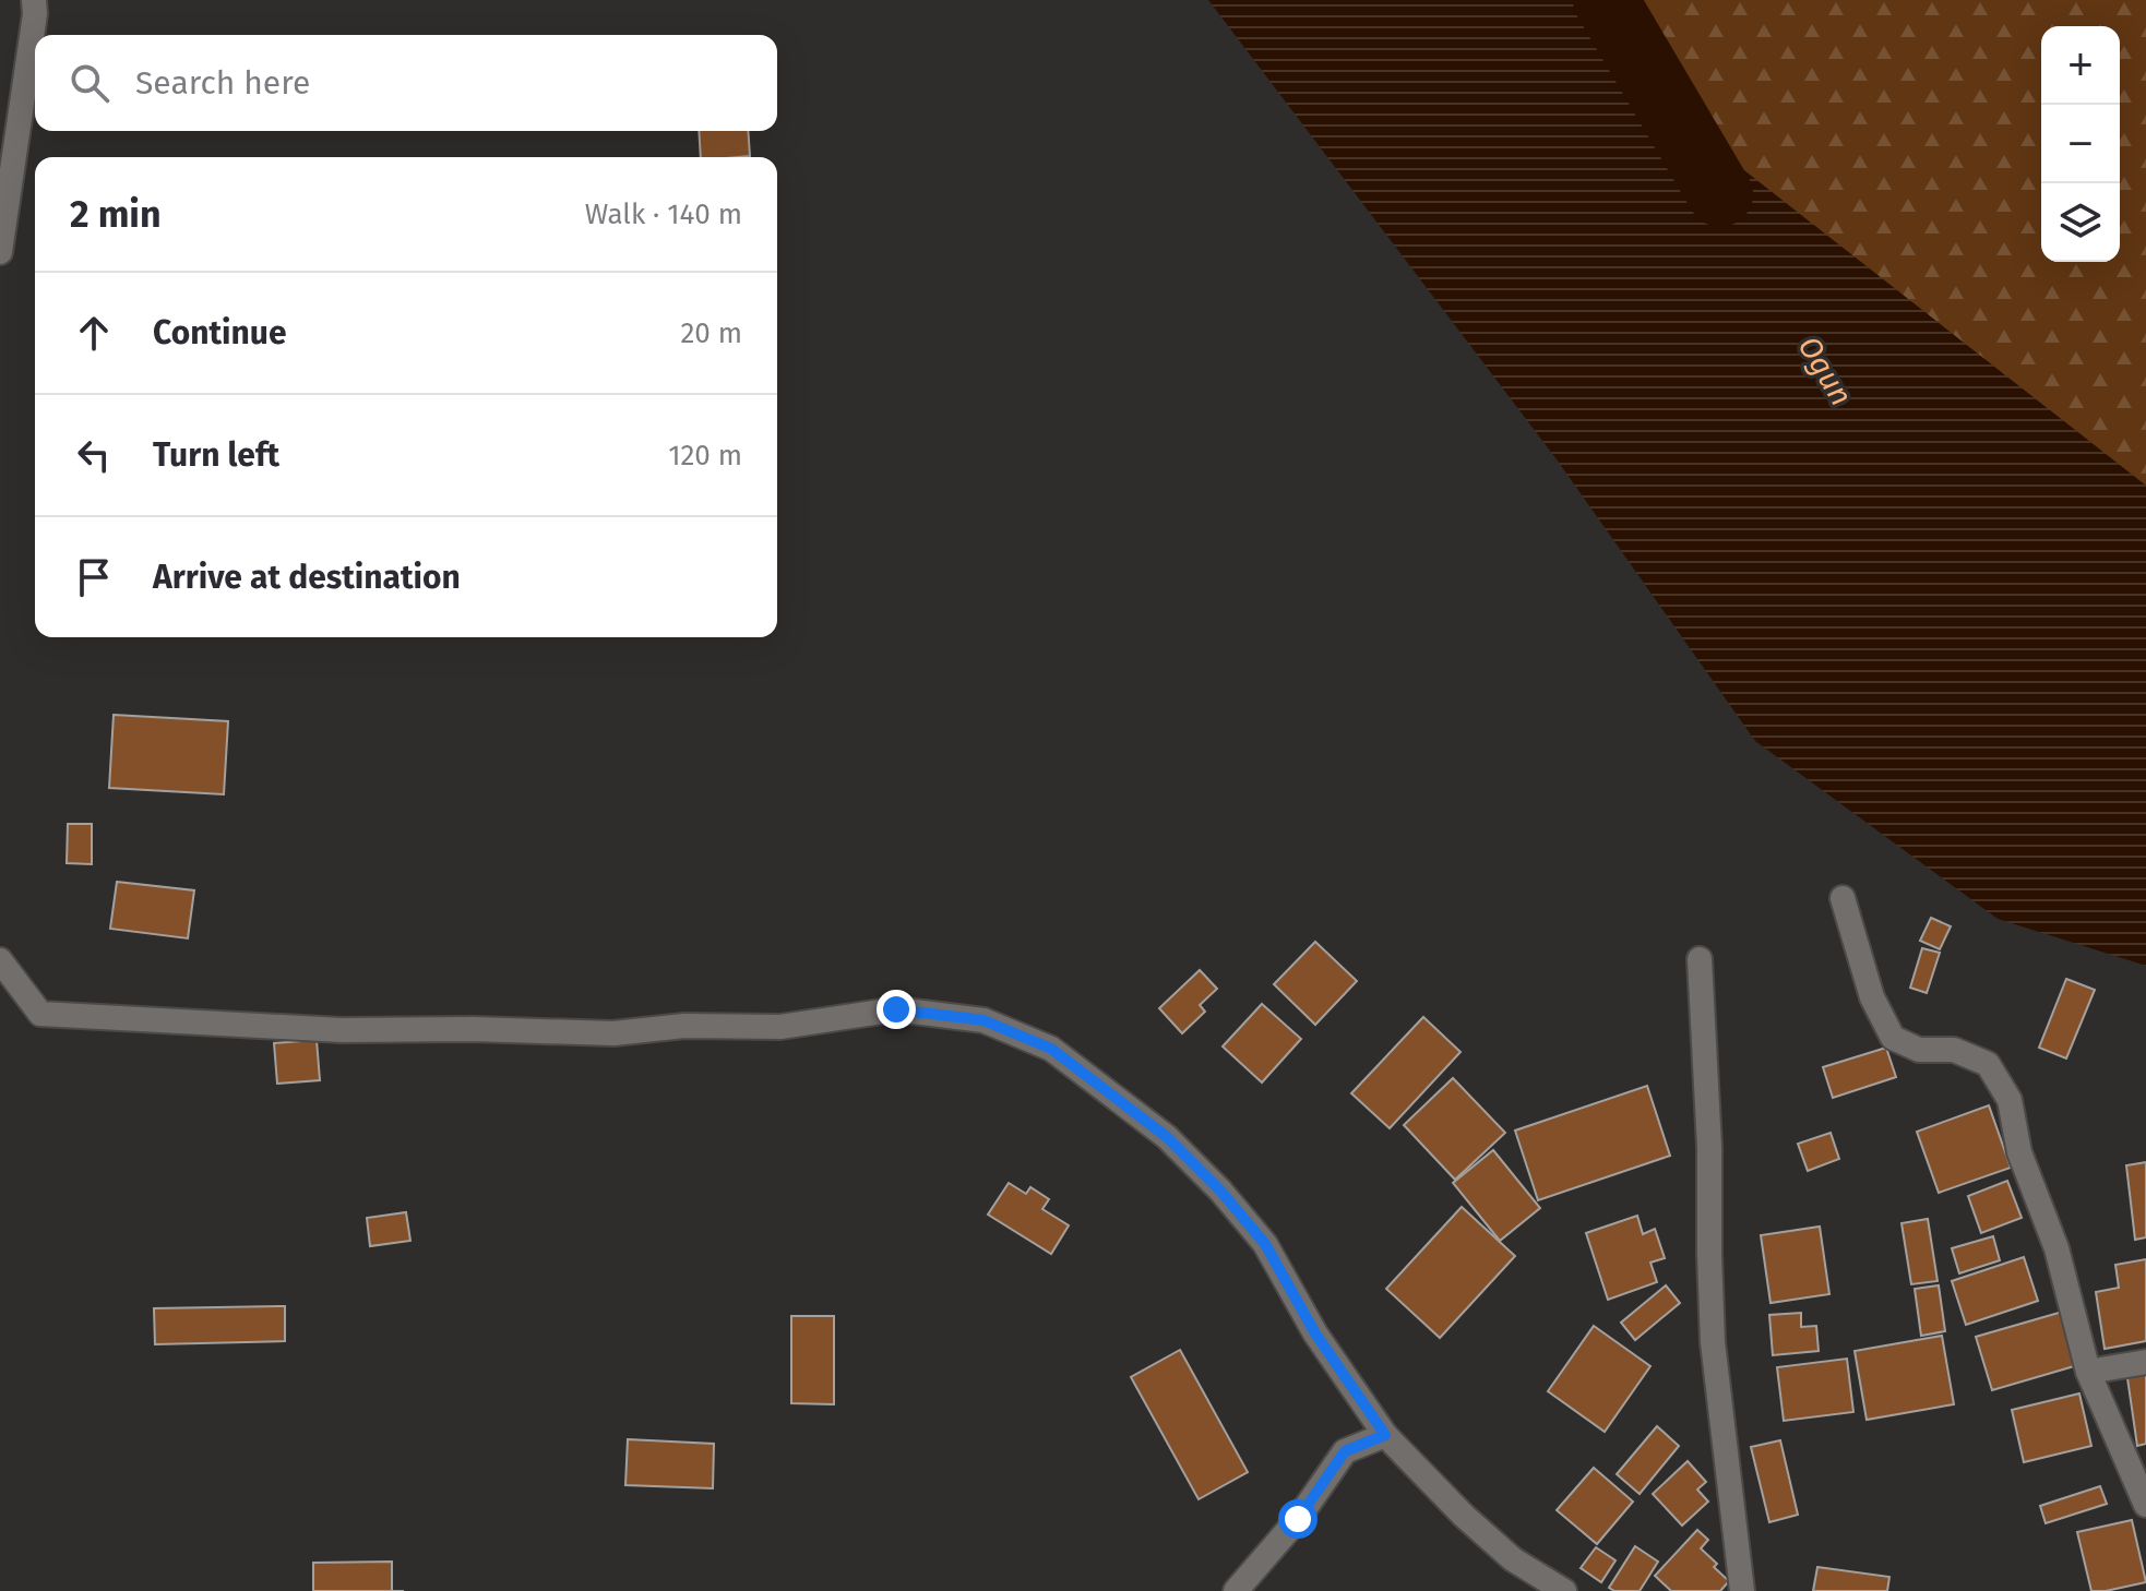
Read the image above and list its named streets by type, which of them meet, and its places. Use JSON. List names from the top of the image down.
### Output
{
  "water": ["Ogun"],
  "page": {
    "map_buttons": ["+", "−"],
    "search": "Search here",
    "heading": ["2 min", "Walk · 140 m"],
    "list": [
      ["Continue", "20 m"],
      ["Turn left", "120 m"],
      "Arrive at destination"
    ]
  }
}
